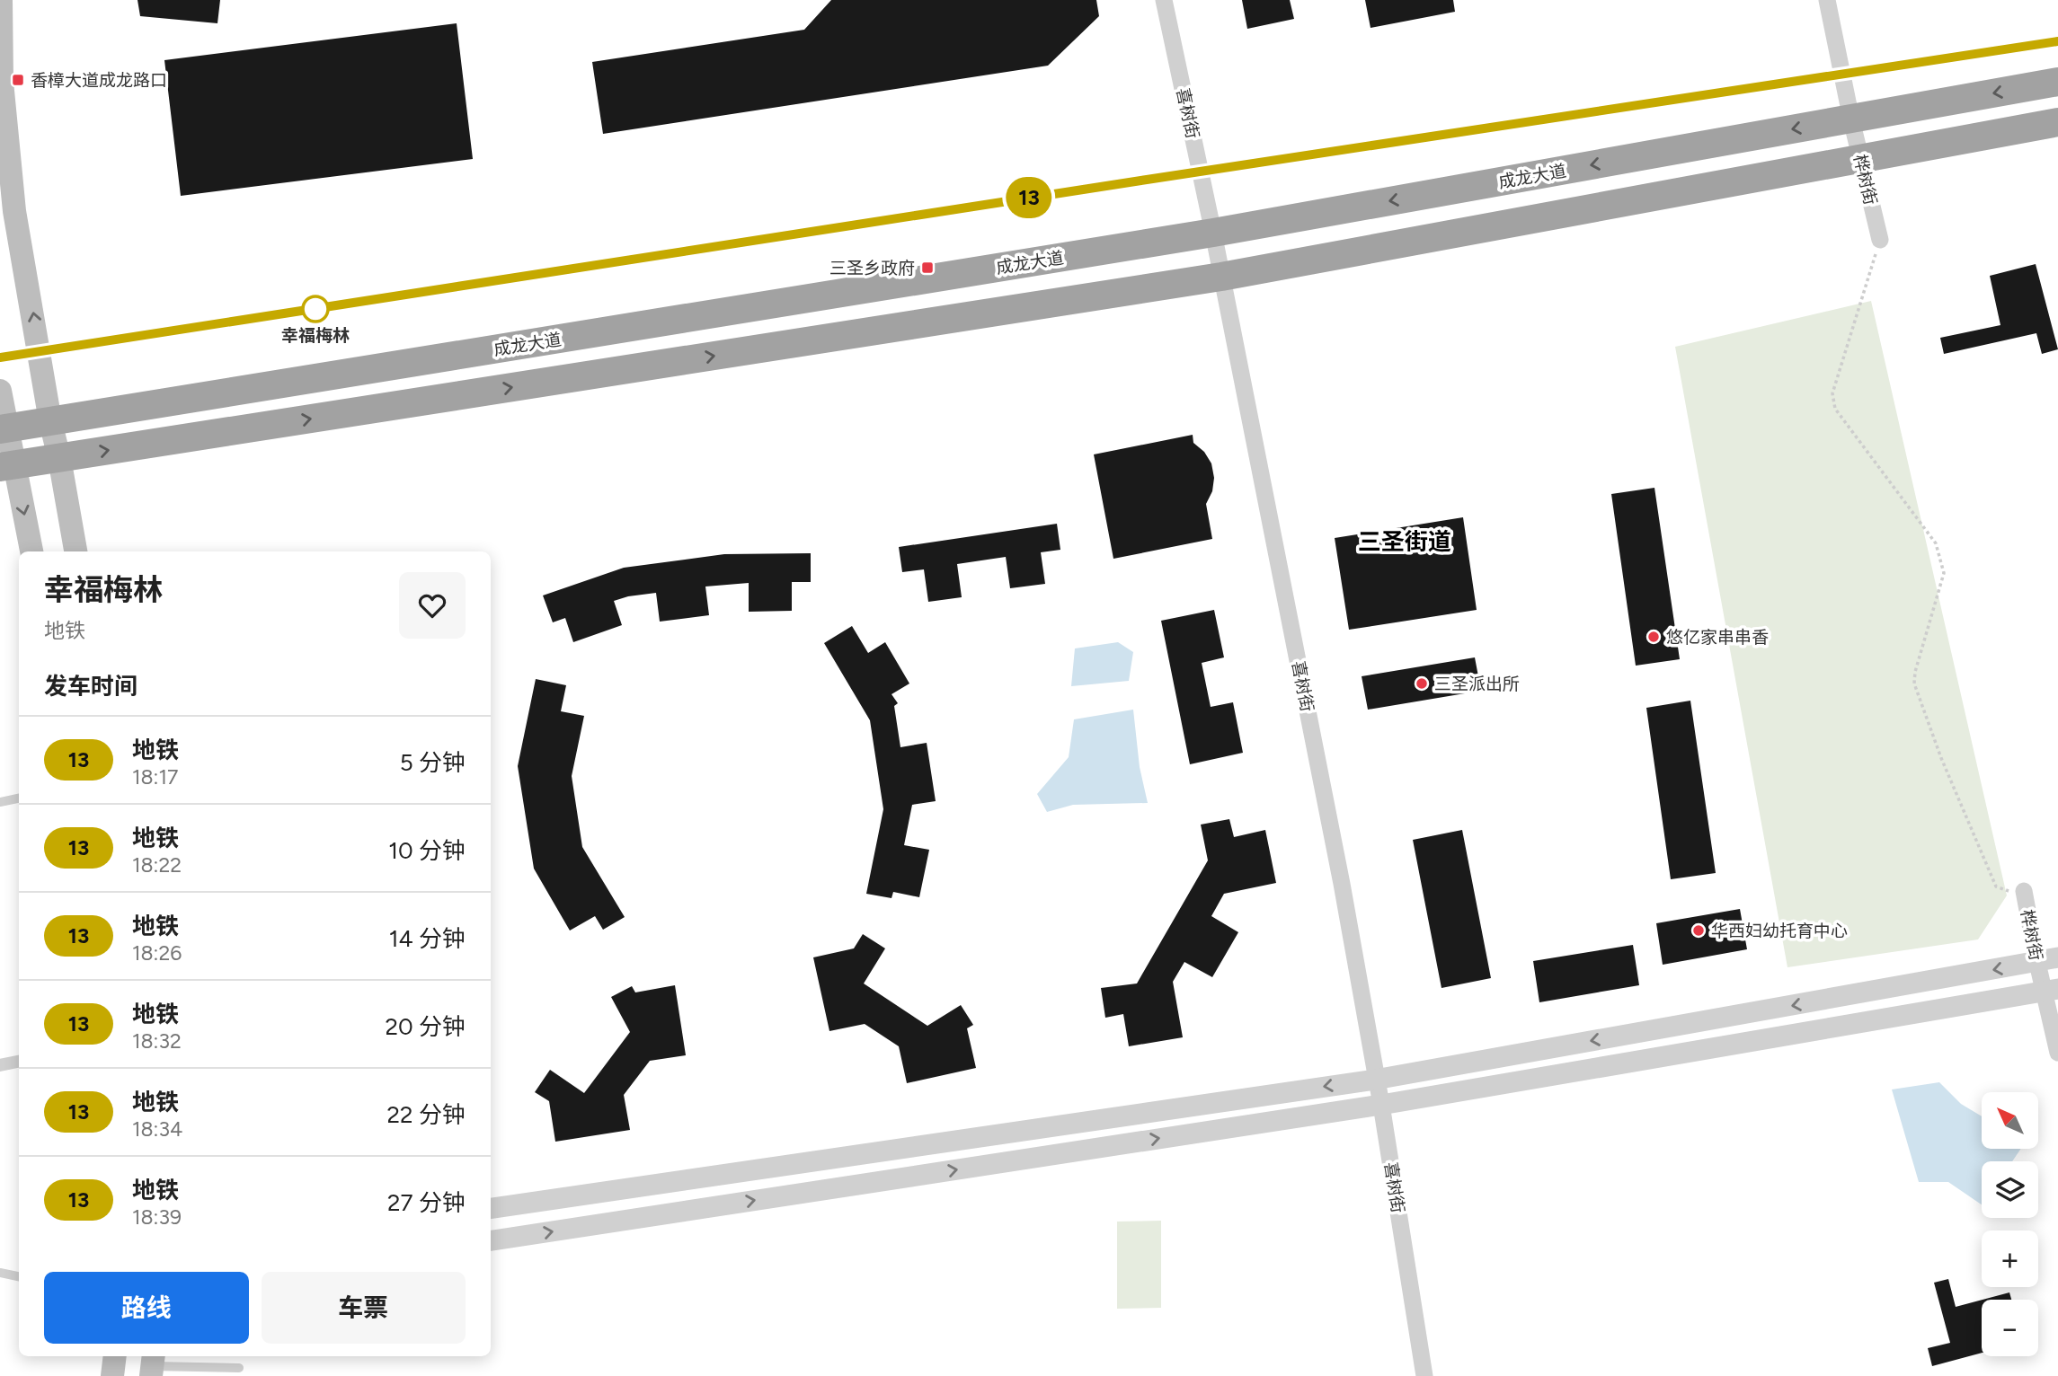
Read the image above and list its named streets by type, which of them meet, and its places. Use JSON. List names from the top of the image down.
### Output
{
  "streets": {
    "highway": ["成龙大道"],
    "street": ["喜树街", "桦树街"]
  },
  "crossings": [
    ["喜树街", "成龙大道"],
    ["成龙大道", "桦树街"]
  ],
  "districts": ["三圣街道"],
  "places": {
    "transit": ["香樟大道成龙路口", "三圣乡政府"],
    "other": [
      "幸福梅林",
      "悠亿家串串香",
      "三圣派出所",
      "华西妇幼托育中心"
    ]
  },
  "lines": ["metro line 13"],
  "north": "top left",
  "page": {
    "on_map": "13",
    "heading": [
      ["幸福梅林", "地铁"],
      "发车时间"
    ],
    "list": [
      {
        "mark": "13",
        "name": "地铁",
        "note": "18:17",
        "value": "5 分钟"
      },
      {
        "mark": "13",
        "name": "地铁",
        "note": "18:22",
        "value": "10 分钟"
      },
      {
        "mark": "13",
        "name": "地铁",
        "note": "18:26",
        "value": "14 分钟"
      },
      {
        "mark": "13",
        "name": "地铁",
        "note": "18:32",
        "value": "20 分钟"
      },
      {
        "mark": "13",
        "name": "地铁",
        "note": "18:34",
        "value": "22 分钟"
      },
      {
        "mark": "13",
        "name": "地铁",
        "note": "18:39",
        "value": "27 分钟"
      }
    ],
    "map_buttons": ["+", "−"],
    "buttons": ["路线", "车票"]
  }
}
